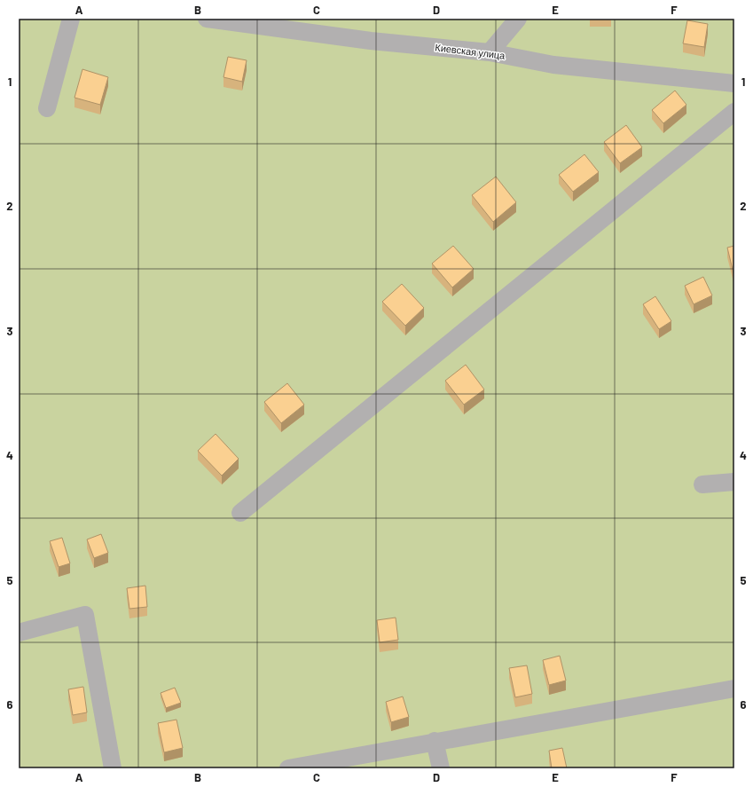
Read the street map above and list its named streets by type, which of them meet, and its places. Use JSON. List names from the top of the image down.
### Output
{
  "streets": {
    "street": ["Киевская улица"]
  },
  "grid": {
    "columns": [
      "A",
      "B",
      "C",
      "D",
      "E",
      "F"
    ],
    "rows": [
      "1",
      "2",
      "3",
      "4",
      "5",
      "6"
    ]
  }
}
